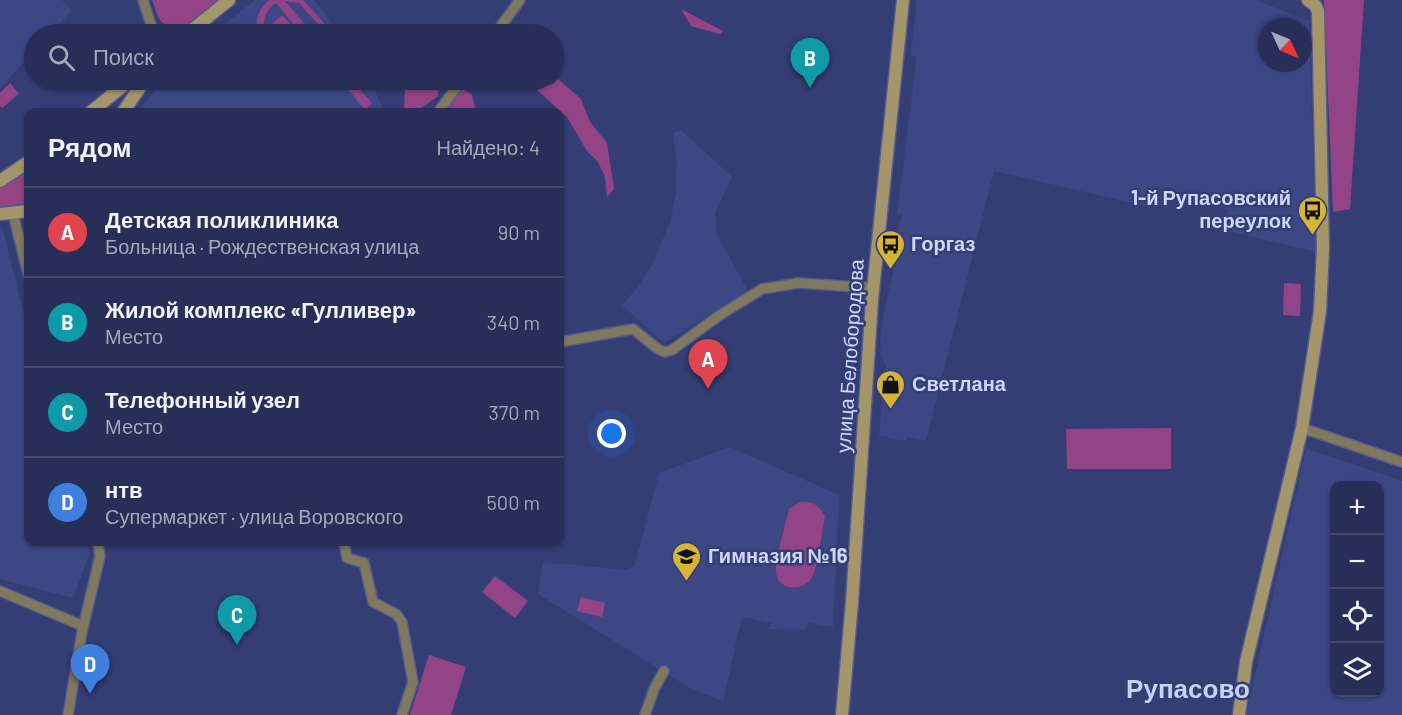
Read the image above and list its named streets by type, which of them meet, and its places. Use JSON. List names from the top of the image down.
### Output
{
  "streets": {
    "street": ["улица Белобородова"]
  },
  "districts": ["Рупасово"],
  "places": {
    "bus stop": ["1-й Рупасовский переулок", "Горгаз"],
    "shop": ["Светлана"],
    "school or university": ["Гимназия №16"]
  },
  "north": "bottom right",
  "page": {
    "search": "Поиск",
    "pins": [
      "B",
      "A",
      "C",
      "D"
    ],
    "heading": ["Рядом", "Найдено: 4"],
    "list": [
      {
        "mark": "A",
        "name": "Детская поликлиника",
        "note": "Больница · Рождественская улица",
        "value": "90 m"
      },
      {
        "mark": "B",
        "name": "Жилой комплекс «Гулливер»",
        "note": "Место",
        "value": "340 m"
      },
      {
        "mark": "C",
        "name": "Телефонный узел",
        "note": "Место",
        "value": "370 m"
      },
      {
        "mark": "D",
        "name": "нтв",
        "note": "Супермаркет · улица Воровского",
        "value": "500 m"
      }
    ],
    "map_buttons": ["+", "−"]
  }
}
